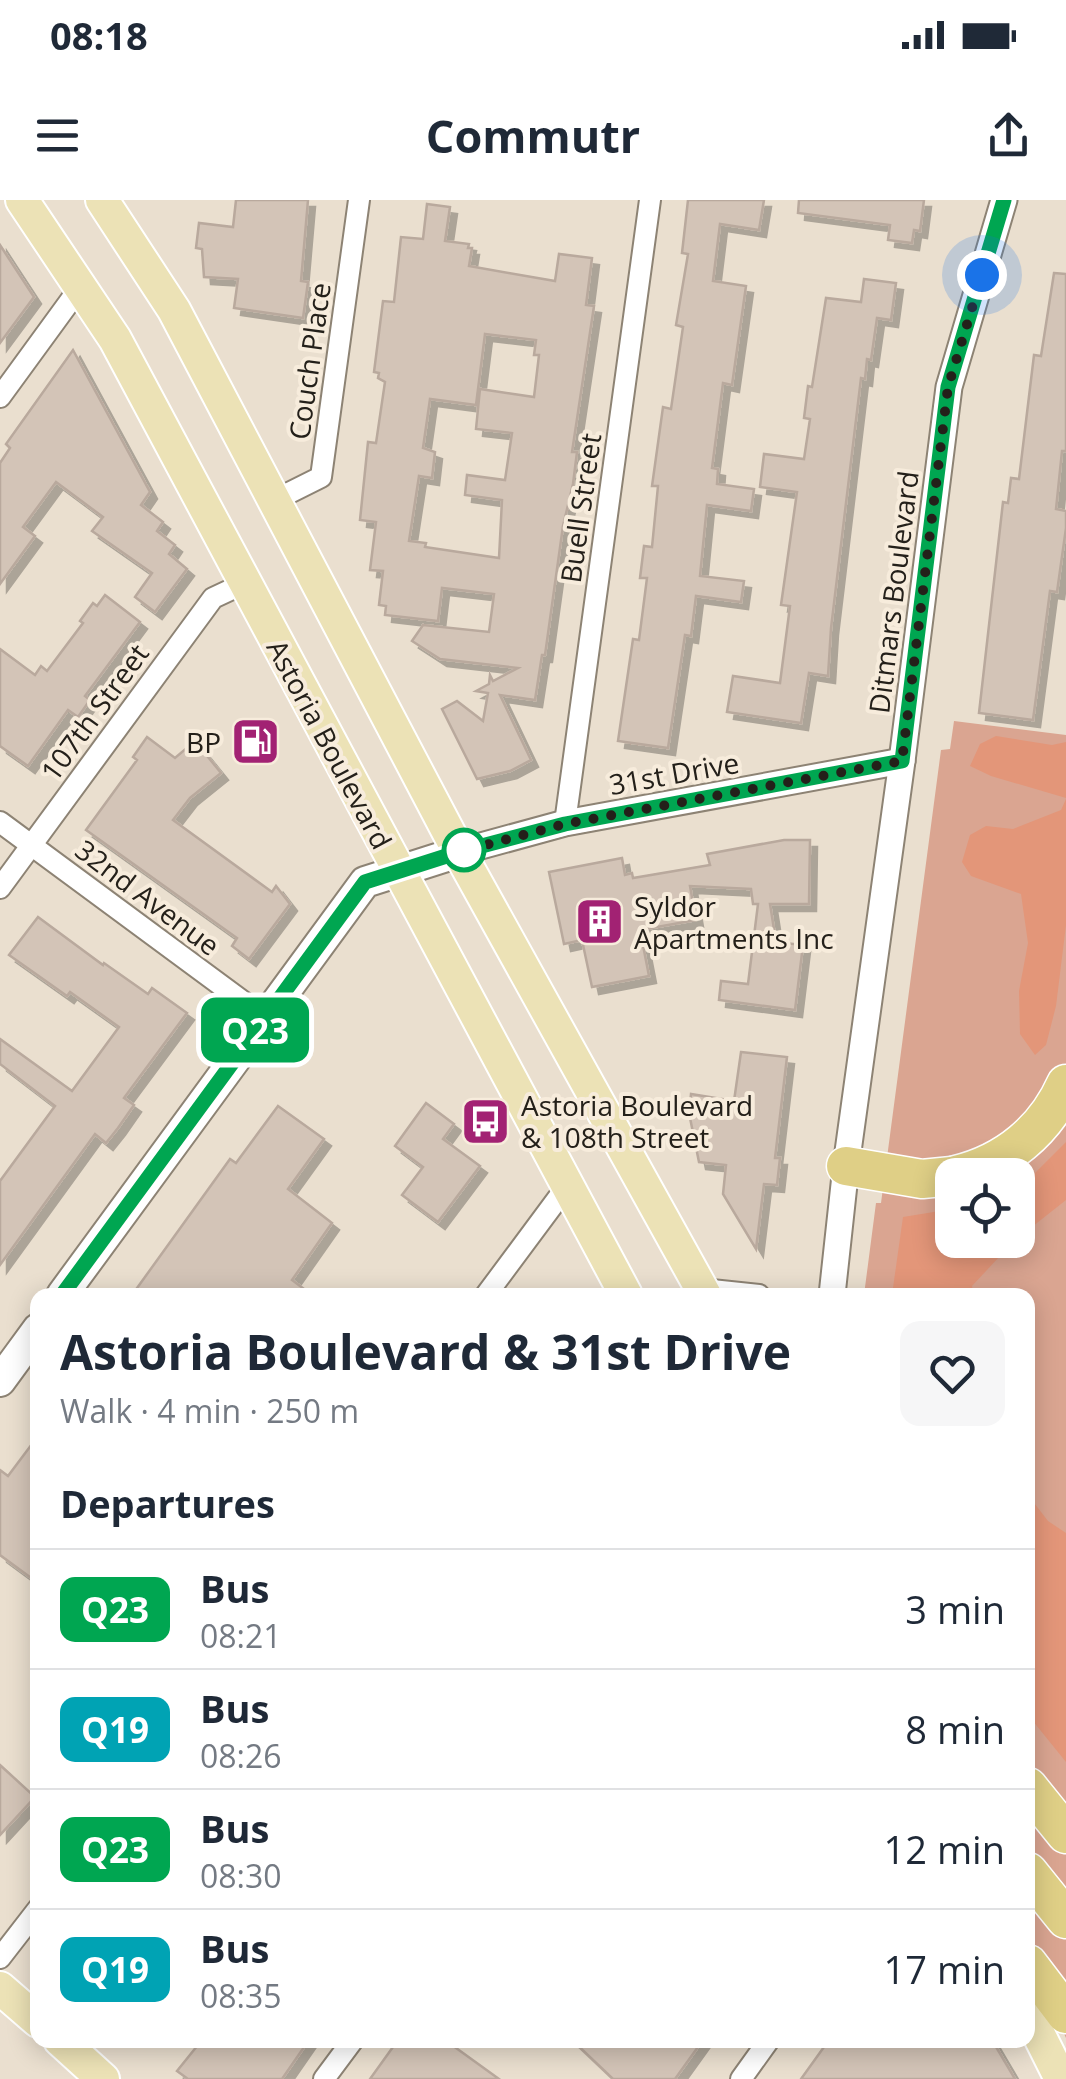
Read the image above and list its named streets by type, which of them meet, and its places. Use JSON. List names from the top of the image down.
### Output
{
  "streets": {
    "main road": ["Astoria Boulevard"],
    "street": [
      "Couch Place",
      "Buell Street",
      "Ditmars Boulevard",
      "107th Street",
      "31st Drive",
      "32nd Avenue"
    ]
  },
  "crossings": [
    ["Buell Street", "31st Drive"],
    ["Ditmars Boulevard", "31st Drive"],
    ["107th Street", "Astoria Boulevard"],
    ["107th Street", "32nd Avenue"]
  ],
  "places": {
    "fuel station": ["BP"],
    "building": ["Syldor Apartments Inc"],
    "bus stop": ["Astoria Boulevard & 108th Street"]
  },
  "lines": ["bus line Q23"],
  "page": {
    "status": "08:18",
    "header": "Commutr",
    "on_map": "Q23",
    "heading": [
      ["Astoria Boulevard & 31st Drive", "Walk · 4 min · 250 m"],
      "Departures"
    ],
    "list": [
      {
        "mark": "Q23",
        "name": "Bus",
        "note": "08:21",
        "value": "3 min"
      },
      {
        "mark": "Q19",
        "name": "Bus",
        "note": "08:26",
        "value": "8 min"
      },
      {
        "mark": "Q23",
        "name": "Bus",
        "note": "08:30",
        "value": "12 min"
      },
      {
        "mark": "Q19",
        "name": "Bus",
        "note": "08:35",
        "value": "17 min"
      }
    ]
  }
}
